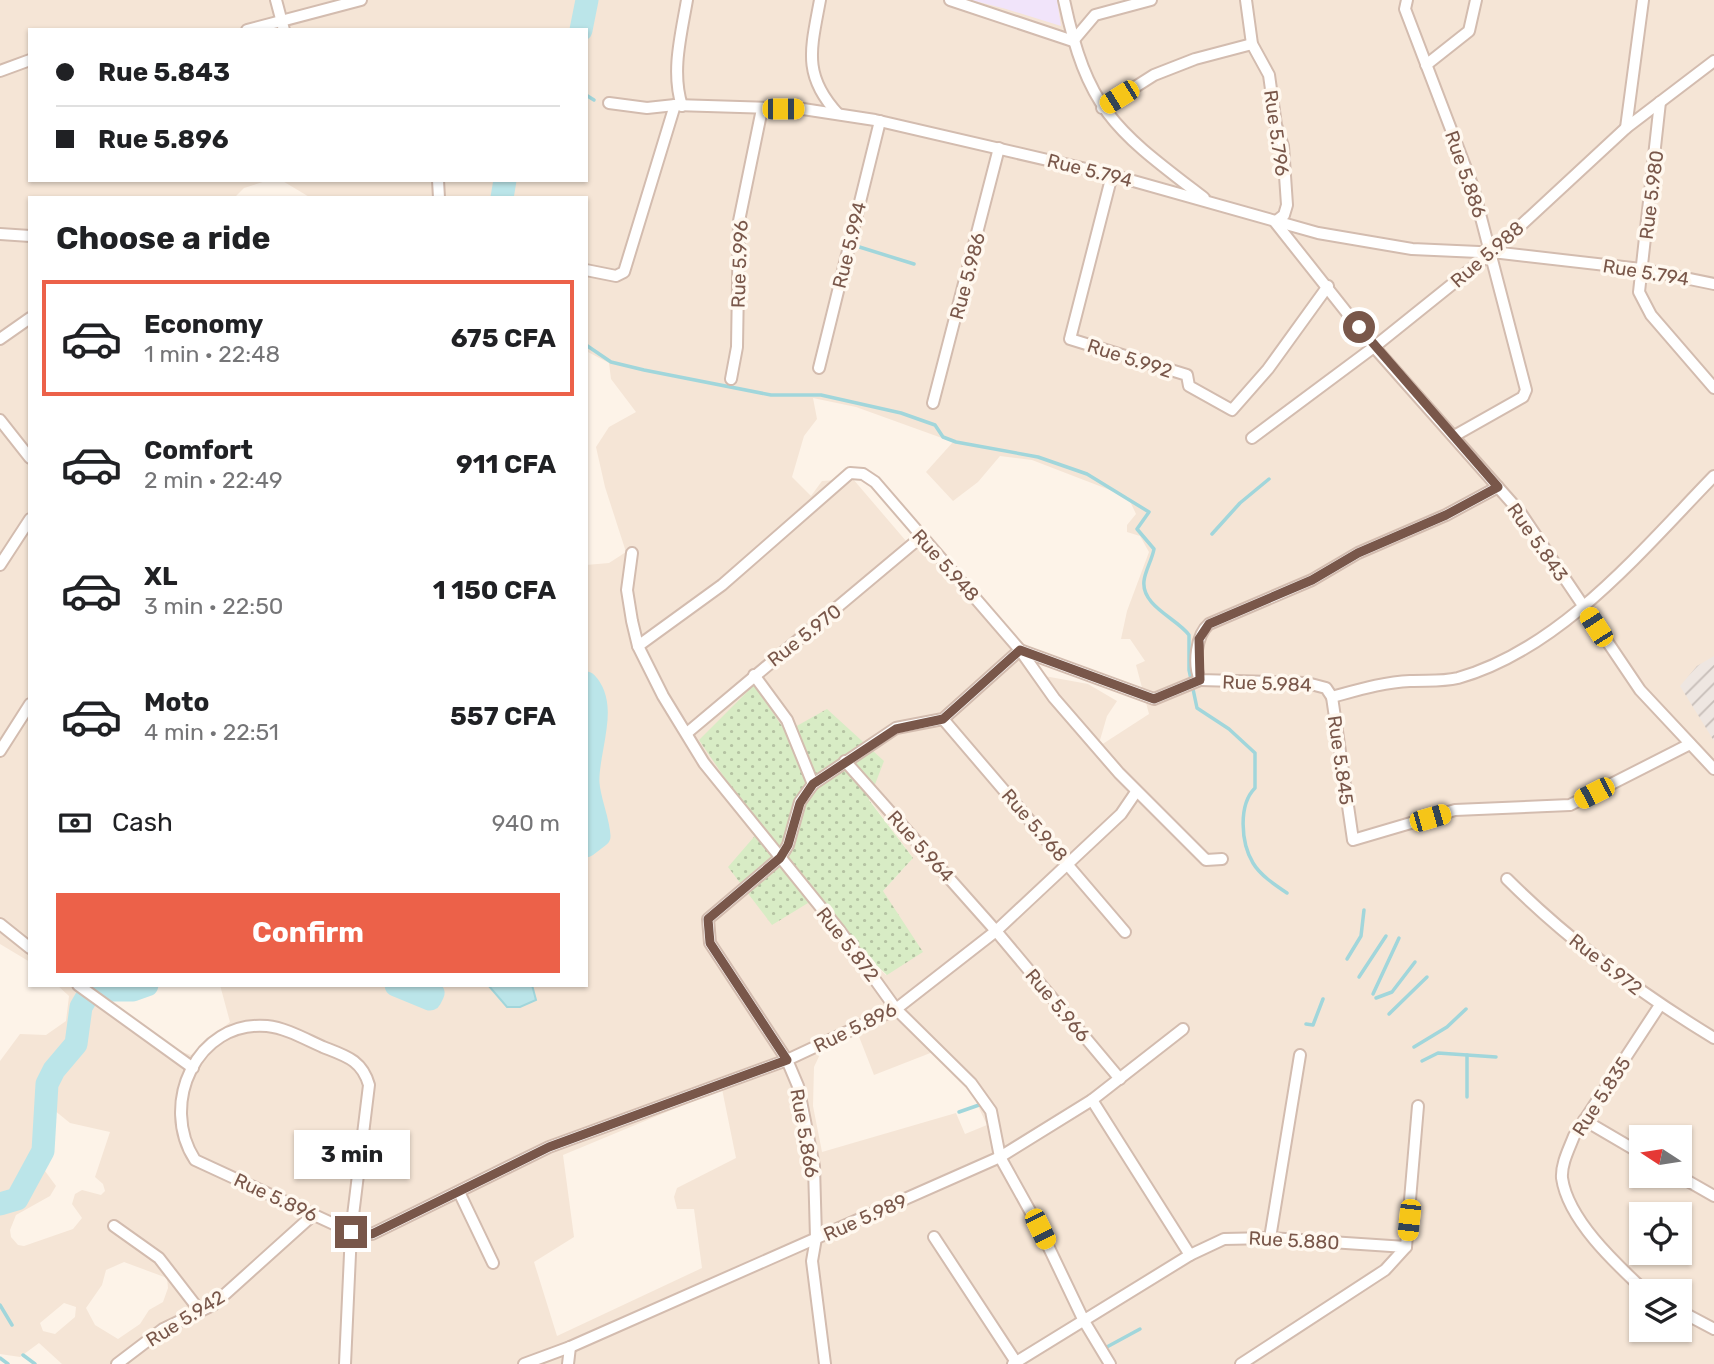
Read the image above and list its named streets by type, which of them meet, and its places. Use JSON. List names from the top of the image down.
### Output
{
  "streets": {
    "street": [
      "Rue 5.796",
      "Rue 5.794",
      "Rue 5.886",
      "Rue 5.980",
      "Rue 5.994",
      "Rue 5.988",
      "Rue 5.996",
      "Rue 5.986",
      "Rue 5.992",
      "Rue 5.843",
      "Rue 5.948",
      "Rue 5.970",
      "Rue 5.984",
      "Rue 5.845",
      "Rue 5.968",
      "Rue 5.964",
      "Rue 5.872",
      "Rue 5.972",
      "Rue 5.966",
      "Rue 5.896",
      "Rue 5.835",
      "Rue 5.866",
      "Rue 5.989",
      "Rue 5.880",
      "Rue 5.942"
    ]
  },
  "crossings": [
    ["Rue 5.796", "Rue 5.794"],
    ["Rue 5.796", "Rue 5.843"],
    ["Rue 5.794", "Rue 5.886"],
    ["Rue 5.794", "Rue 5.980"],
    ["Rue 5.794", "Rue 5.994"],
    ["Rue 5.794", "Rue 5.988"],
    ["Rue 5.794", "Rue 5.996"],
    ["Rue 5.794", "Rue 5.986"],
    ["Rue 5.794", "Rue 5.992"],
    ["Rue 5.794", "Rue 5.843"],
    ["Rue 5.886", "Rue 5.988"],
    ["Rue 5.886", "Rue 5.843"],
    ["Rue 5.980", "Rue 5.988"],
    ["Rue 5.988", "Rue 5.843"],
    ["Rue 5.992", "Rue 5.843"],
    ["Rue 5.843", "Rue 5.984"],
    ["Rue 5.843", "Rue 5.845"],
    ["Rue 5.948", "Rue 5.970"],
    ["Rue 5.948", "Rue 5.872"],
    ["Rue 5.948", "Rue 5.896"],
    ["Rue 5.948", "Rue 5.866"],
    ["Rue 5.970", "Rue 5.872"],
    ["Rue 5.984", "Rue 5.845"],
    ["Rue 5.968", "Rue 5.896"],
    ["Rue 5.968", "Rue 5.866"],
    ["Rue 5.964", "Rue 5.966"],
    ["Rue 5.964", "Rue 5.896"],
    ["Rue 5.964", "Rue 5.866"],
    ["Rue 5.872", "Rue 5.896"],
    ["Rue 5.872", "Rue 5.866"],
    ["Rue 5.872", "Rue 5.989"],
    ["Rue 5.872", "Rue 5.880"],
    ["Rue 5.972", "Rue 5.835"],
    ["Rue 5.966", "Rue 5.896"],
    ["Rue 5.966", "Rue 5.989"],
    ["Rue 5.896", "Rue 5.866"],
    ["Rue 5.896", "Rue 5.942"],
    ["Rue 5.866", "Rue 5.989"]
  ],
  "north": "left",
  "page": {
    "banner": ["Rue 5.843", "Rue 5.896"],
    "heading": "Choose a ride",
    "list": [
      {
        "name": "Economy",
        "note": "1 min · 22:48",
        "value": "675 CFA"
      },
      {
        "name": "Comfort",
        "note": "2 min · 22:49",
        "value": "911 CFA"
      },
      {
        "name": "XL",
        "note": "3 min · 22:50",
        "value": "1 150 CFA"
      },
      {
        "name": "Moto",
        "note": "4 min · 22:51",
        "value": "557 CFA"
      }
    ],
    "pay": ["Cash", "940 m"],
    "buttons": "Confirm",
    "bubble": "3 min"
  }
}
